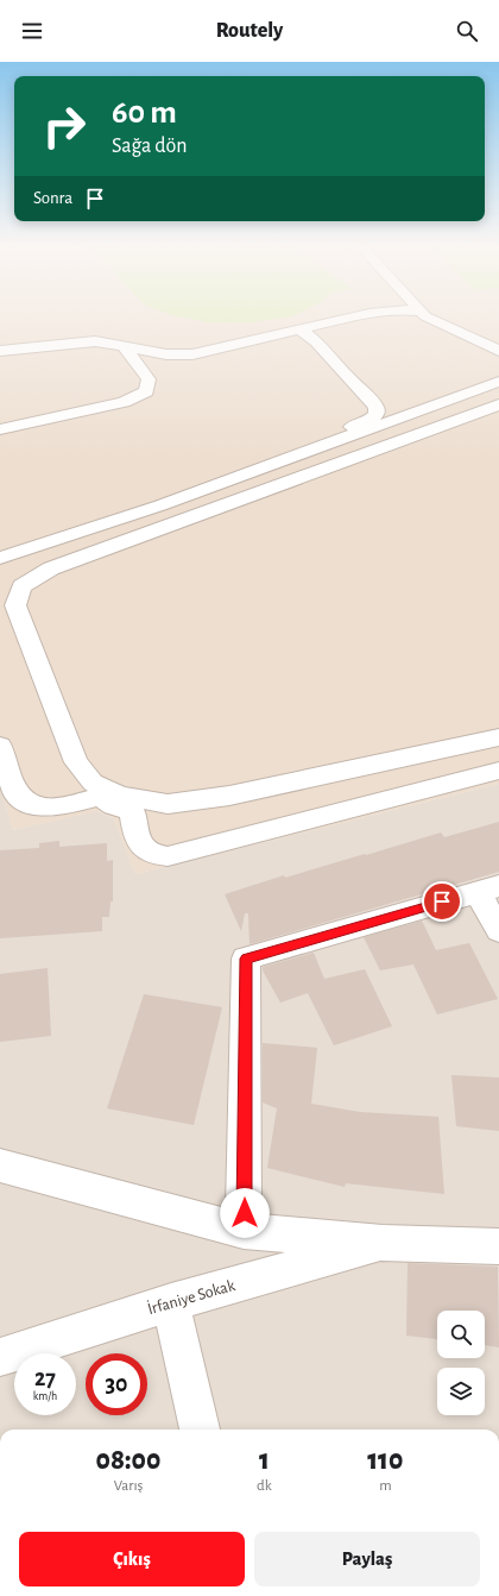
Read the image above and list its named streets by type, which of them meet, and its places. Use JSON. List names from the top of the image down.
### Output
{
  "streets": {
    "street": ["İrfaniye Sokak"]
  },
  "page": {
    "header": "Routely",
    "turn": ["60 m", "Sağa dön"],
    "then": "Sonra",
    "speed": "27 km/h",
    "limit": "30",
    "eta": [
      "08:00",
      "Varış",
      "1",
      "dk",
      "110",
      "m"
    ],
    "buttons": ["Çıkış", "Paylaş"]
  }
}
